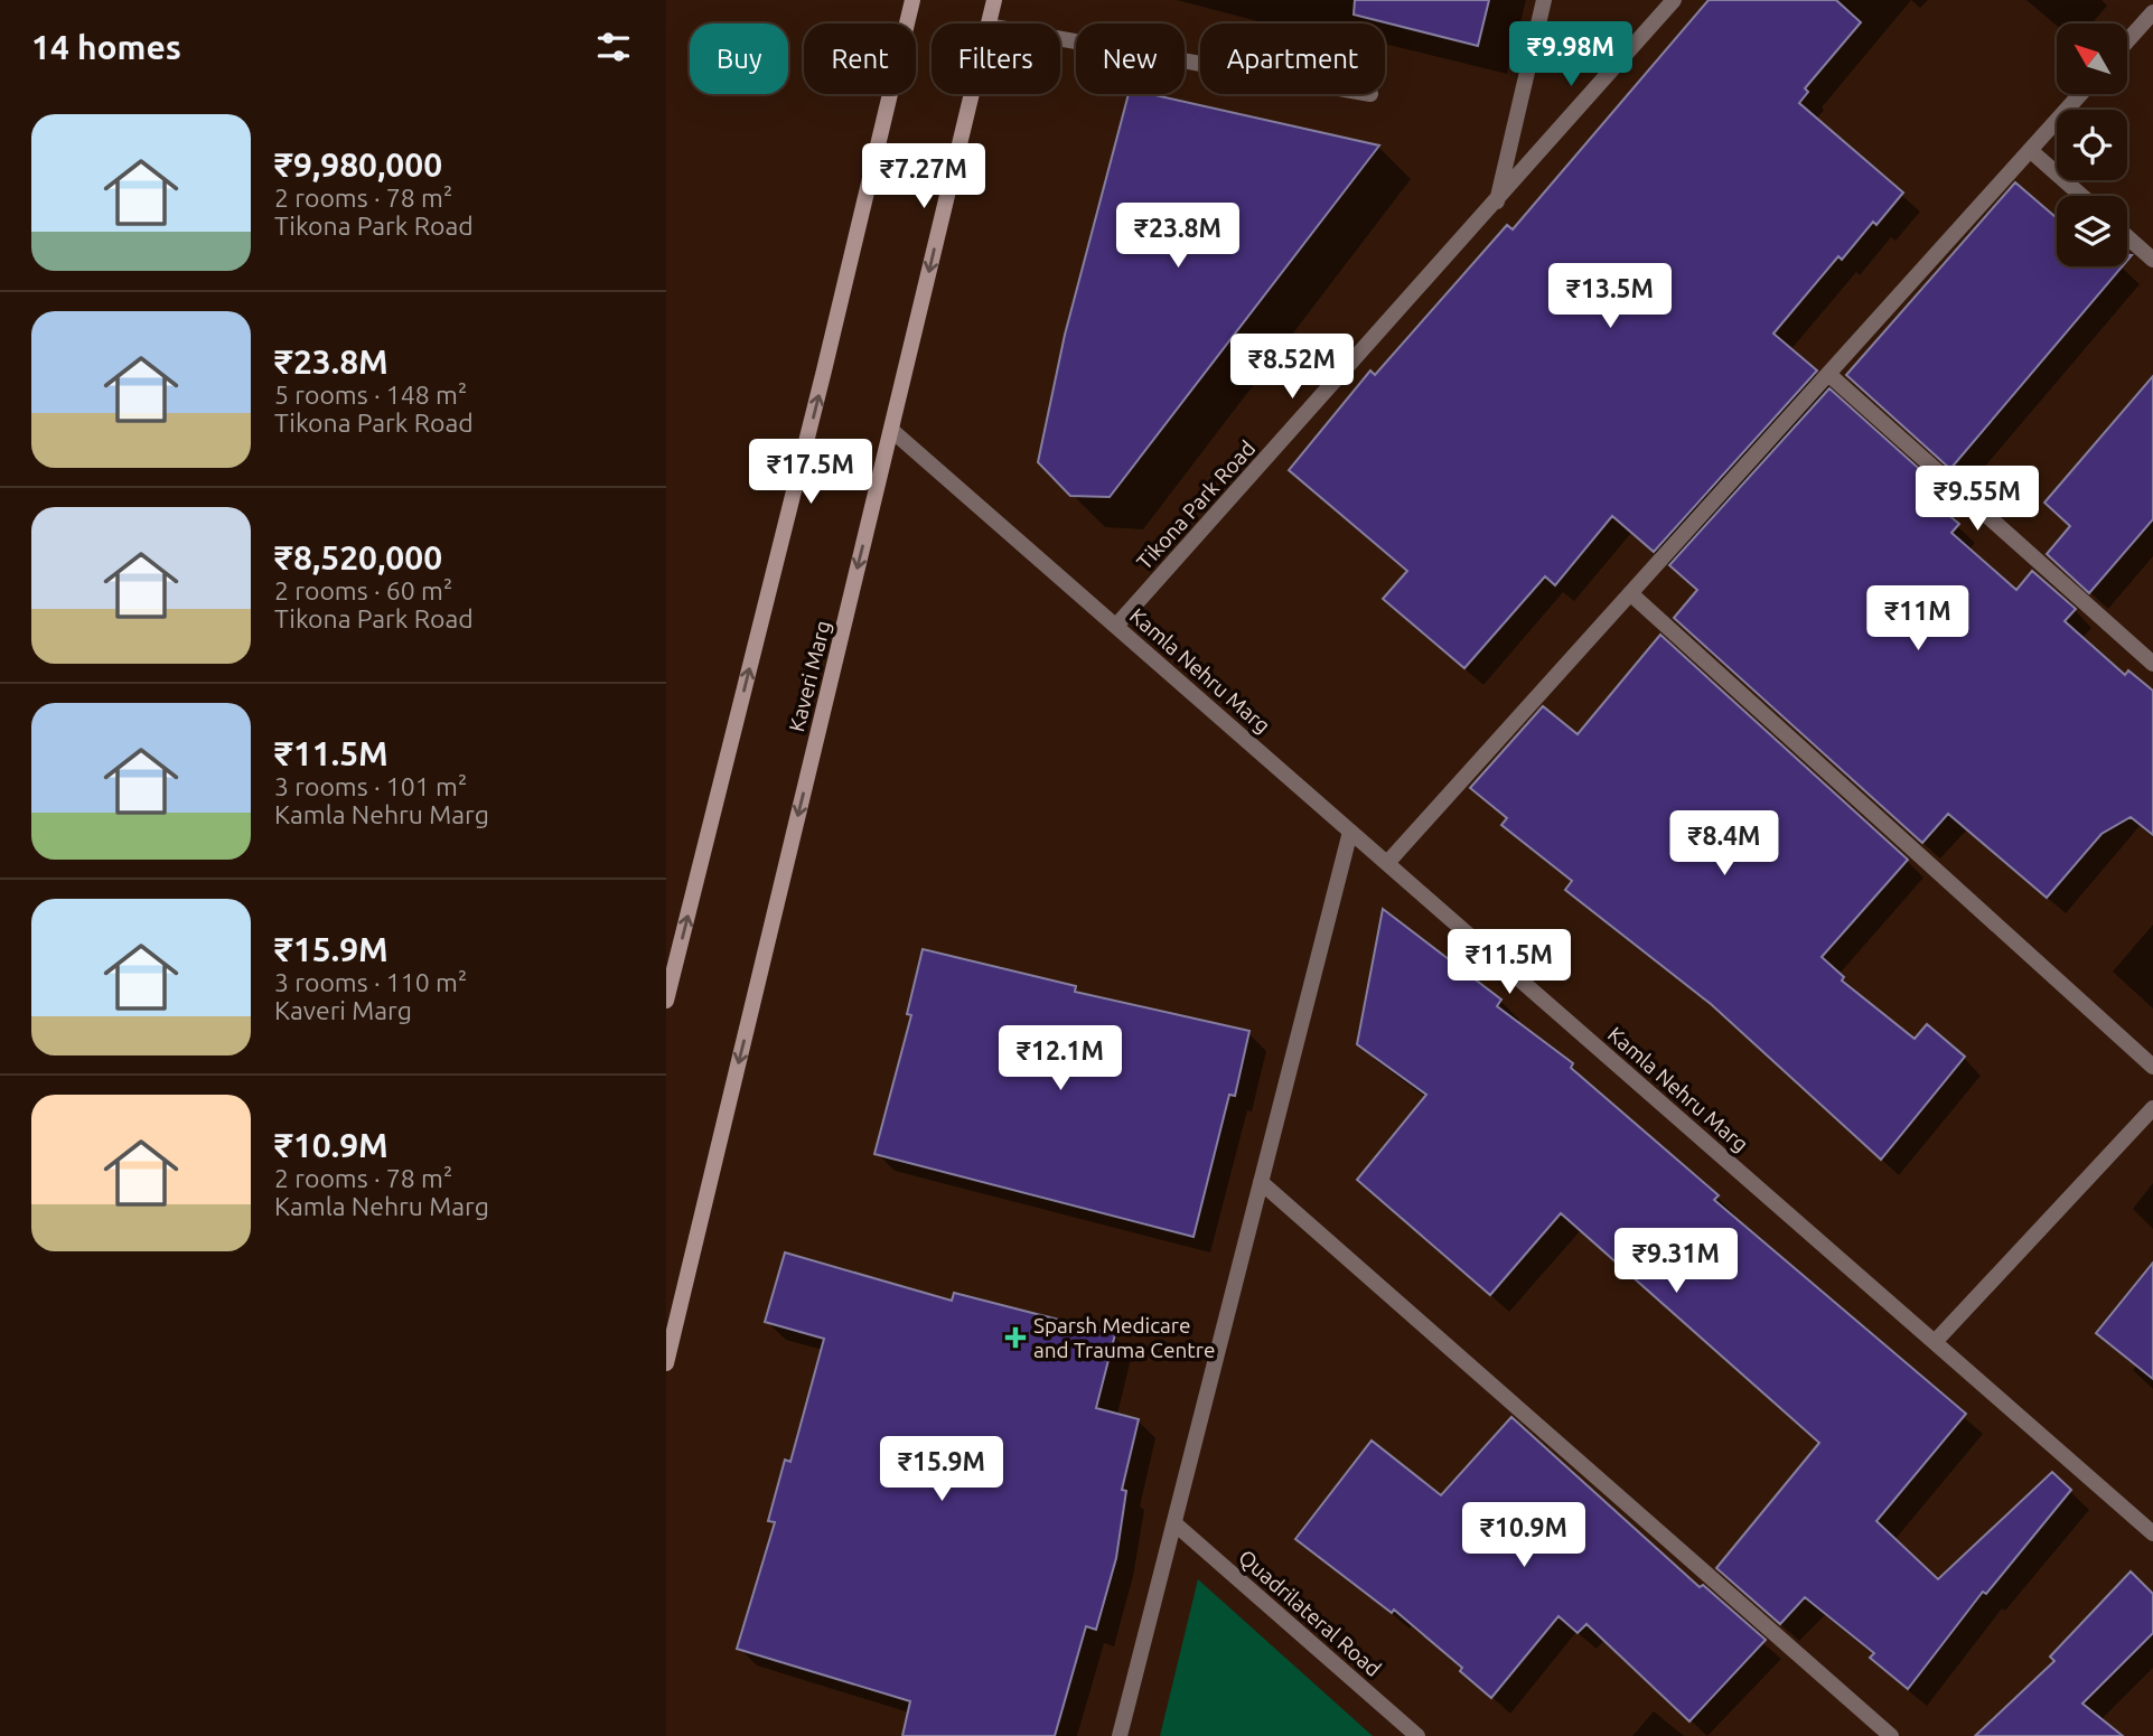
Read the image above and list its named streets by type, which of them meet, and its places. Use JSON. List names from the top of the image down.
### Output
{
  "streets": {
    "street": [
      "Tikona Park Road",
      "Kamla Nehru Marg",
      "Kaveri Marg",
      "Quadrilateral Road"
    ]
  },
  "crossings": [
    ["Tikona Park Road", "Kamla Nehru Marg"],
    ["Kamla Nehru Marg", "Kaveri Marg"]
  ],
  "places": {
    "health": ["Sparsh Medicare and Trauma Centre"]
  },
  "north": "top left",
  "page": {
    "heading": "14 homes",
    "price": [
      "₹9.98M",
      "₹7.27M",
      "₹23.8M",
      "₹13.5M",
      "₹8.52M",
      "₹17.5M",
      "₹9.55M",
      "₹11M",
      "₹8.4M",
      "₹11.5M",
      "₹12.1M",
      "₹9.31M",
      "₹15.9M",
      "₹10.9M"
    ],
    "chip": [
      "Buy",
      "Rent",
      "Filters",
      "New",
      "Apartment"
    ],
    "list": [
      {
        "name": "₹9,980,000",
        "note": "2 rooms · 78 m² · Tikona Park Road"
      },
      {
        "name": "₹23.8M",
        "note": "5 rooms · 148 m² · Tikona Park Road"
      },
      {
        "name": "₹8,520,000",
        "note": "2 rooms · 60 m² · Tikona Park Road"
      },
      {
        "name": "₹11.5M",
        "note": "3 rooms · 101 m² · Kamla Nehru Marg"
      },
      {
        "name": "₹15.9M",
        "note": "3 rooms · 110 m² · Kaveri Marg"
      },
      {
        "name": "₹10.9M",
        "note": "2 rooms · 78 m² · Kamla Nehru Marg"
      }
    ]
  }
}
